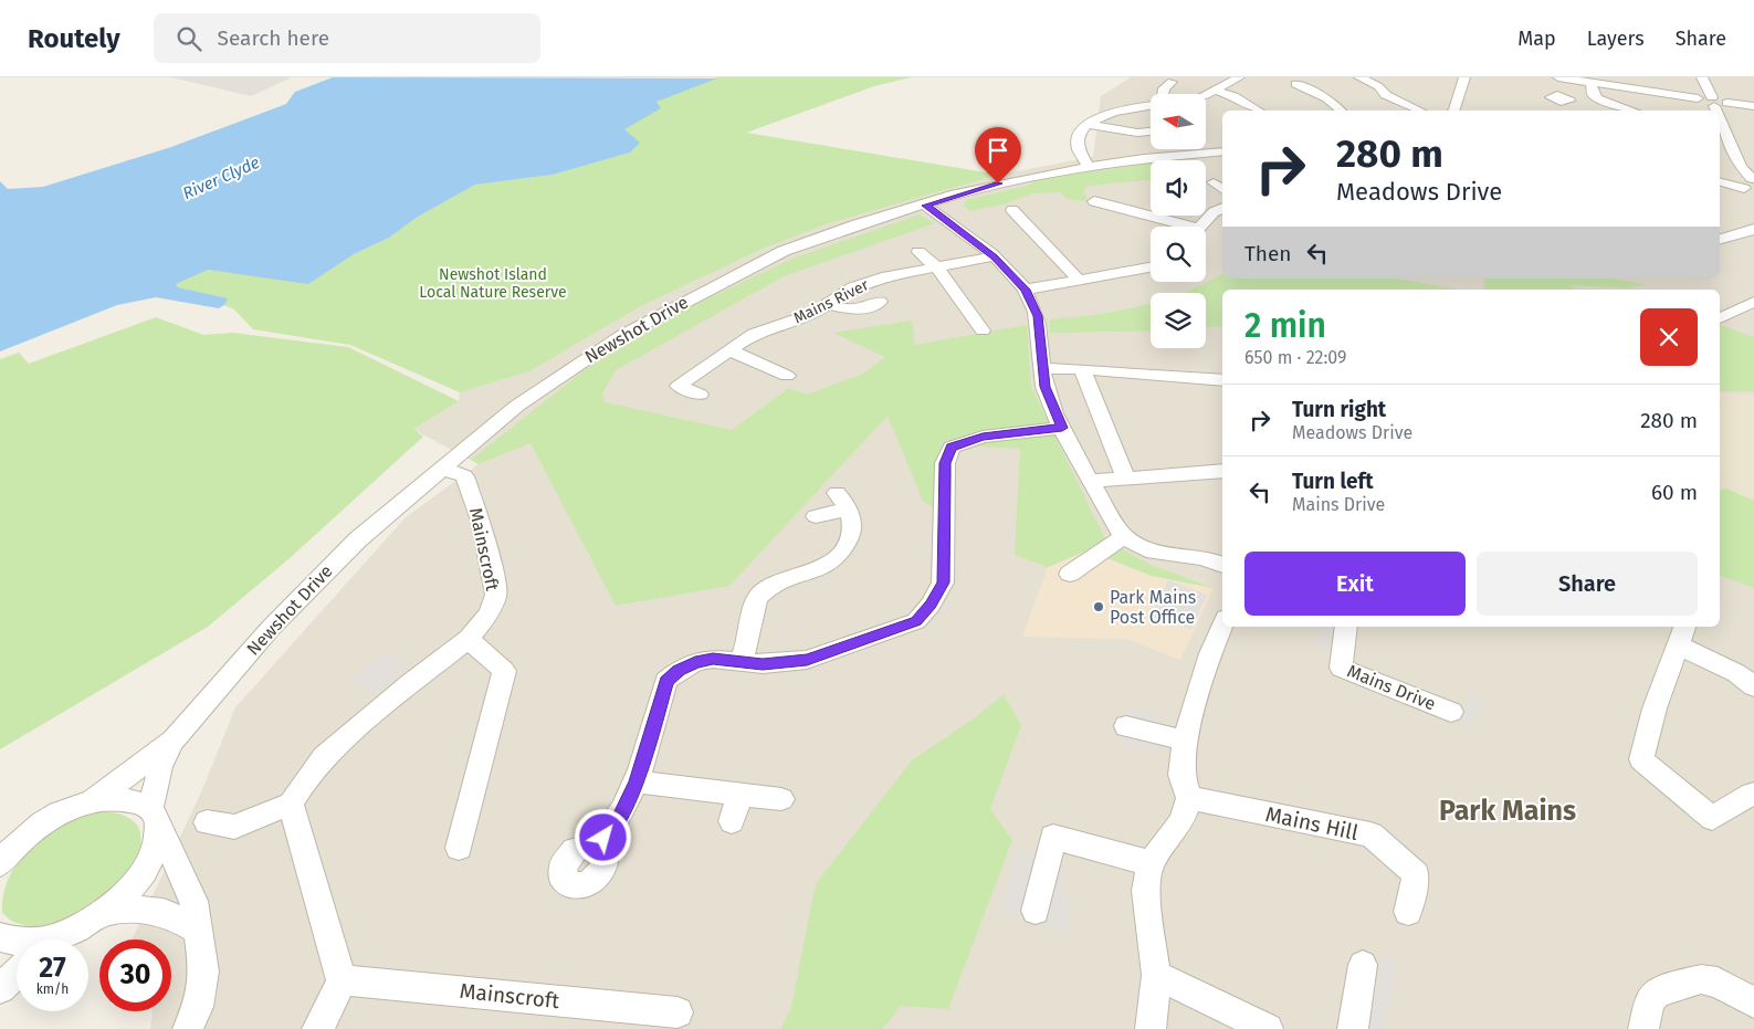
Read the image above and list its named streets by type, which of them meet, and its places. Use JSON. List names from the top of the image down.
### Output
{
  "streets": {
    "street": [
      "Mains River",
      "Newshot Drive",
      "Mainscroft",
      "Mains Drive",
      "Mains Hill"
    ]
  },
  "crossings": [
    ["Newshot Drive", "Mainscroft"]
  ],
  "districts": ["Park Mains"],
  "water": ["River Clyde"],
  "parks": ["Newshot Island Local Nature Reserve"],
  "places": ["Park Mains Post Office"],
  "north": "left",
  "page": {
    "header": "Routely",
    "search": "Search here",
    "nav": ["Map", "Layers", "Share"],
    "turn": ["280 m", "Meadows Drive"],
    "then": "Then",
    "heading": ["2 min", "650 m · 22:09"],
    "list": [
      {
        "name": "Turn right",
        "note": "Meadows Drive",
        "value": "280 m"
      },
      {
        "name": "Turn left",
        "note": "Mains Drive",
        "value": "60 m"
      }
    ],
    "buttons": ["Exit", "Share"],
    "speed": "27 km/h",
    "limit": "30"
  }
}
